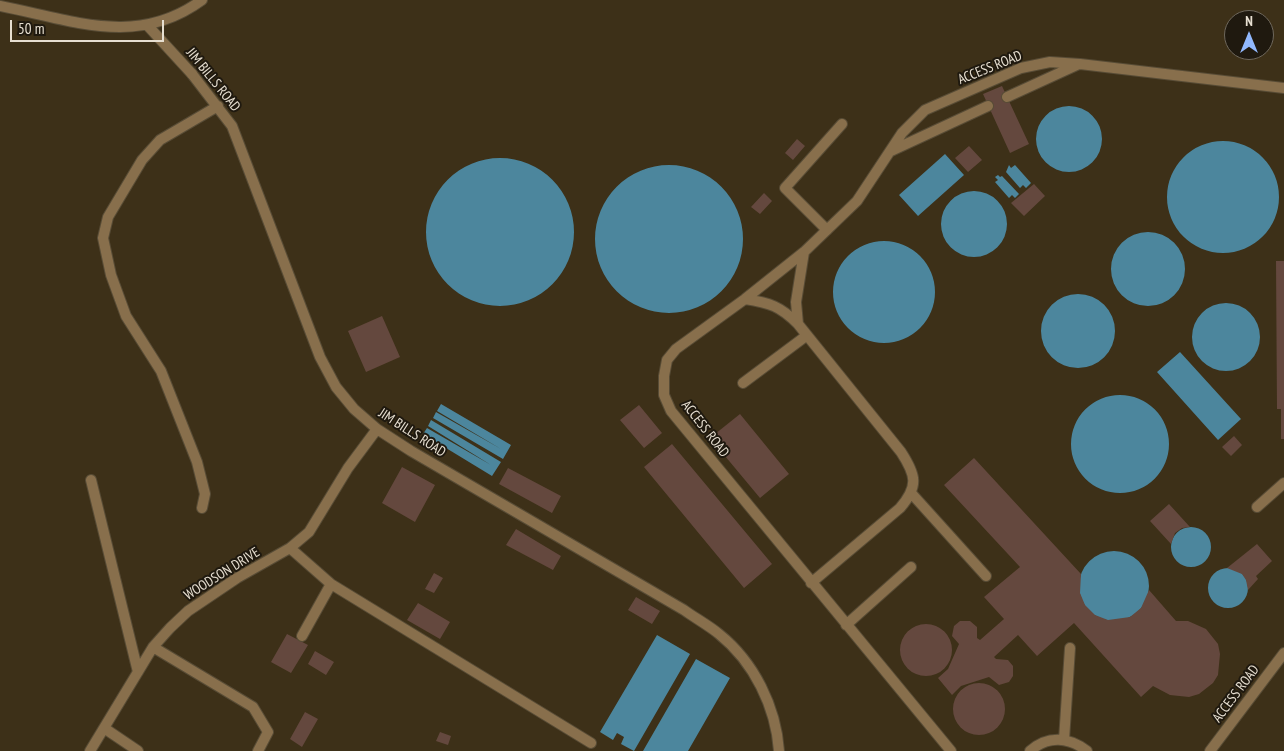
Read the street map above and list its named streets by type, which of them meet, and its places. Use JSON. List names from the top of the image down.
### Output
{
  "streets": {
    "street": ["ACCESS ROAD", "JIM BILLS ROAD", "WOODSON DRIVE"]
  },
  "crossings": [
    ["JIM BILLS ROAD", "WOODSON DRIVE"]
  ],
  "scale_bar": "50 m",
  "north": "top"
}
